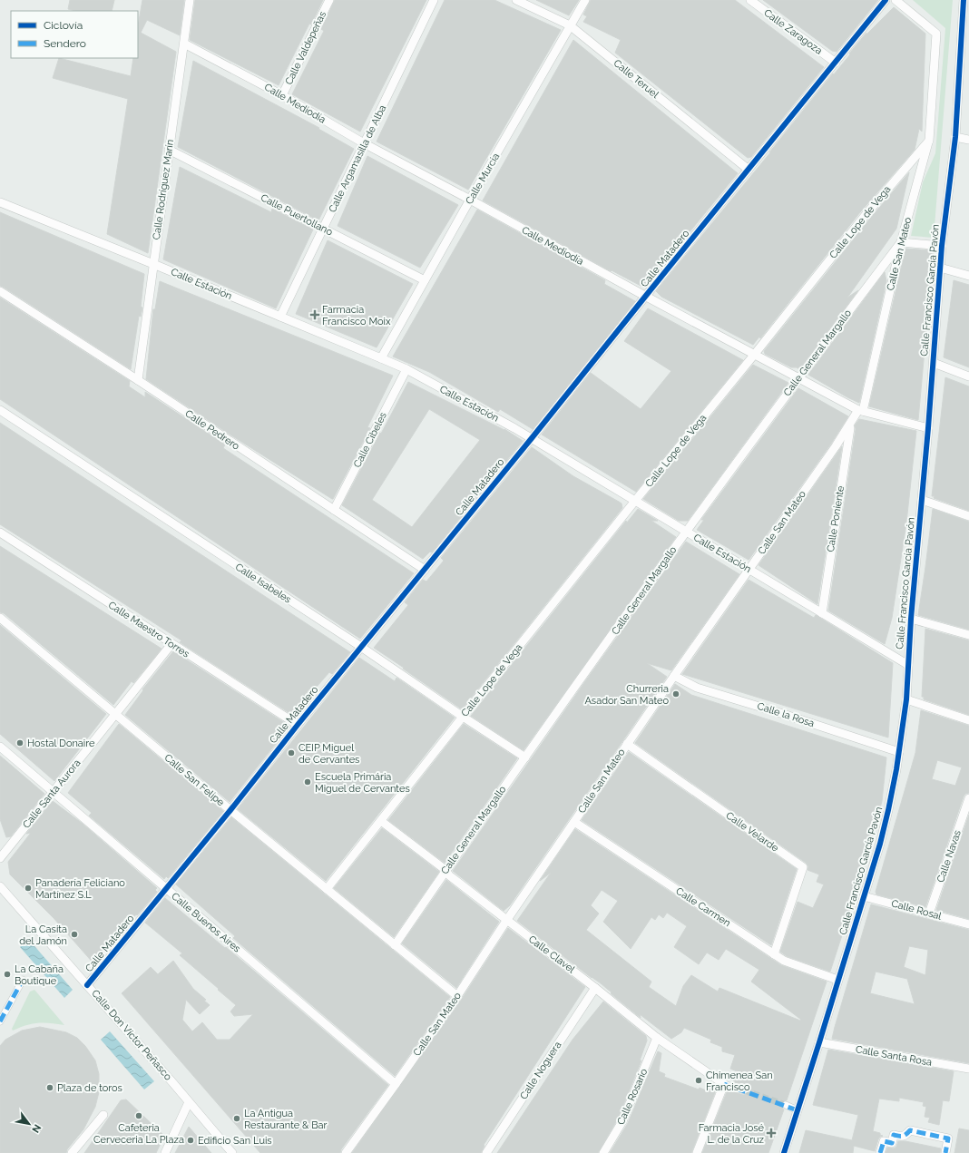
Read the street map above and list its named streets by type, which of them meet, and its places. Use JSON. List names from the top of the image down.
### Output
{
  "streets": {
    "street": [
      "Calle Zaragoza",
      "Calle Valdepeñas",
      "Calle Teruel",
      "Calle Mediodía",
      "Calle Argamasilla de Alba",
      "Calle Murcia",
      "Calle Rodríguez Marín",
      "Calle Puertollano",
      "Calle Lope de Vega",
      "Calle San Mateo",
      "Calle Matadero",
      "Calle Estación",
      "Calle Francisco García Pavón",
      "Calle General Margallo",
      "Calle Pedrero",
      "Calle Cibeles",
      "Calle Poniente",
      "Calle Isabeles",
      "Calle Maestro Torres",
      "Calle la Rosa",
      "Calle San Felipe",
      "Calle Santa Aurora",
      "Calle Velarde",
      "Calle Navas",
      "Calle Carmen",
      "Calle Rosal",
      "Calle Buenos Aires",
      "Calle Clavel",
      "Calle Don Víctor Peñasco",
      "Calle Santa Rosa",
      "Calle Noguera",
      "Calle Rosario"
    ]
  },
  "crossings": [
    ["Calle Zaragoza", "Calle Matadero"],
    ["Calle Valdepeñas", "Calle Mediodía"],
    ["Calle Teruel", "Calle Murcia"],
    ["Calle Teruel", "Calle Matadero"],
    ["Calle Mediodía", "Calle Argamasilla de Alba"],
    ["Calle Mediodía", "Calle Murcia"],
    ["Calle Mediodía", "Calle Rodríguez Marín"],
    ["Calle Mediodía", "Calle Lope de Vega"],
    ["Calle Mediodía", "Calle San Mateo"],
    ["Calle Mediodía", "Calle Matadero"],
    ["Calle Mediodía", "Calle Francisco García Pavón"],
    ["Calle Mediodía", "Calle General Margallo"],
    ["Calle Argamasilla de Alba", "Calle Puertollano"],
    ["Calle Argamasilla de Alba", "Calle Estación"],
    ["Calle Murcia", "Calle Puertollano"],
    ["Calle Murcia", "Calle Estación"],
    ["Calle Rodríguez Marín", "Calle Puertollano"],
    ["Calle Rodríguez Marín", "Calle Estación"],
    ["Calle Rodríguez Marín", "Calle Pedrero"],
    ["Calle Lope de Vega", "Calle San Mateo"],
    ["Calle Lope de Vega", "Calle Estación"],
    ["Calle Lope de Vega", "Calle Isabeles"],
    ["Calle Lope de Vega", "Calle San Felipe"],
    ["Calle Lope de Vega", "Calle Clavel"],
    ["Calle San Mateo", "Calle Estación"],
    ["Calle San Mateo", "Calle General Margallo"],
    ["Calle San Mateo", "Calle Poniente"],
    ["Calle San Mateo", "Calle la Rosa"],
    ["Calle San Mateo", "Calle San Felipe"],
    ["Calle San Mateo", "Calle Velarde"],
    ["Calle San Mateo", "Calle Carmen"],
    ["Calle San Mateo", "Calle Buenos Aires"],
    ["Calle San Mateo", "Calle Clavel"],
    ["Calle Matadero", "Calle Estación"],
    ["Calle Matadero", "Calle Pedrero"],
    ["Calle Matadero", "Calle Isabeles"],
    ["Calle Matadero", "Calle Maestro Torres"],
    ["Calle Matadero", "Calle San Felipe"],
    ["Calle Matadero", "Calle Buenos Aires"],
    ["Calle Matadero", "Calle Don Víctor Peñasco"],
    ["Calle Estación", "Calle Francisco García Pavón"],
    ["Calle Estación", "Calle General Margallo"],
    ["Calle Estación", "Calle Cibeles"],
    ["Calle Estación", "Calle Poniente"],
    ["Calle Francisco García Pavón", "Calle la Rosa"],
    ["Calle Francisco García Pavón", "Calle Carmen"],
    ["Calle Francisco García Pavón", "Calle Rosal"],
    ["Calle Francisco García Pavón", "Calle Santa Rosa"],
    ["Calle General Margallo", "Calle Isabeles"],
    ["Calle General Margallo", "Calle San Felipe"],
    ["Calle General Margallo", "Calle Clavel"],
    ["Calle Pedrero", "Calle Cibeles"],
    ["Calle Maestro Torres", "Calle Santa Aurora"],
    ["Calle San Felipe", "Calle Santa Aurora"],
    ["Calle Santa Aurora", "Calle Buenos Aires"],
    ["Calle Velarde", "Calle Carmen"],
    ["Calle Navas", "Calle Rosal"],
    ["Calle Clavel", "Calle Noguera"],
    ["Calle Clavel", "Calle Rosario"]
  ],
  "places": {
    "health": ["Farmacia Francisco Moix", "Farmacia José L. de la Cruz"],
    "other": [
      "Churreria Asador San Mateo",
      "Hostal Donaire",
      "CEIP Miguel de Cervantes",
      "Escuela Primária Miguel de Cervantes",
      "Panadería Feliciano Martínez S.L",
      "La Casita del Jamón",
      "La Cabaña Boutique",
      "Chimenea San Francisco",
      "Plaza de toros",
      "Cafeteria Cerveceria La Plaza",
      "La Antigua Restaurante & Bar",
      "Edificio San Luis"
    ]
  },
  "legend": ["Ciclovía", "Sendero"],
  "north": "bottom right"
}
